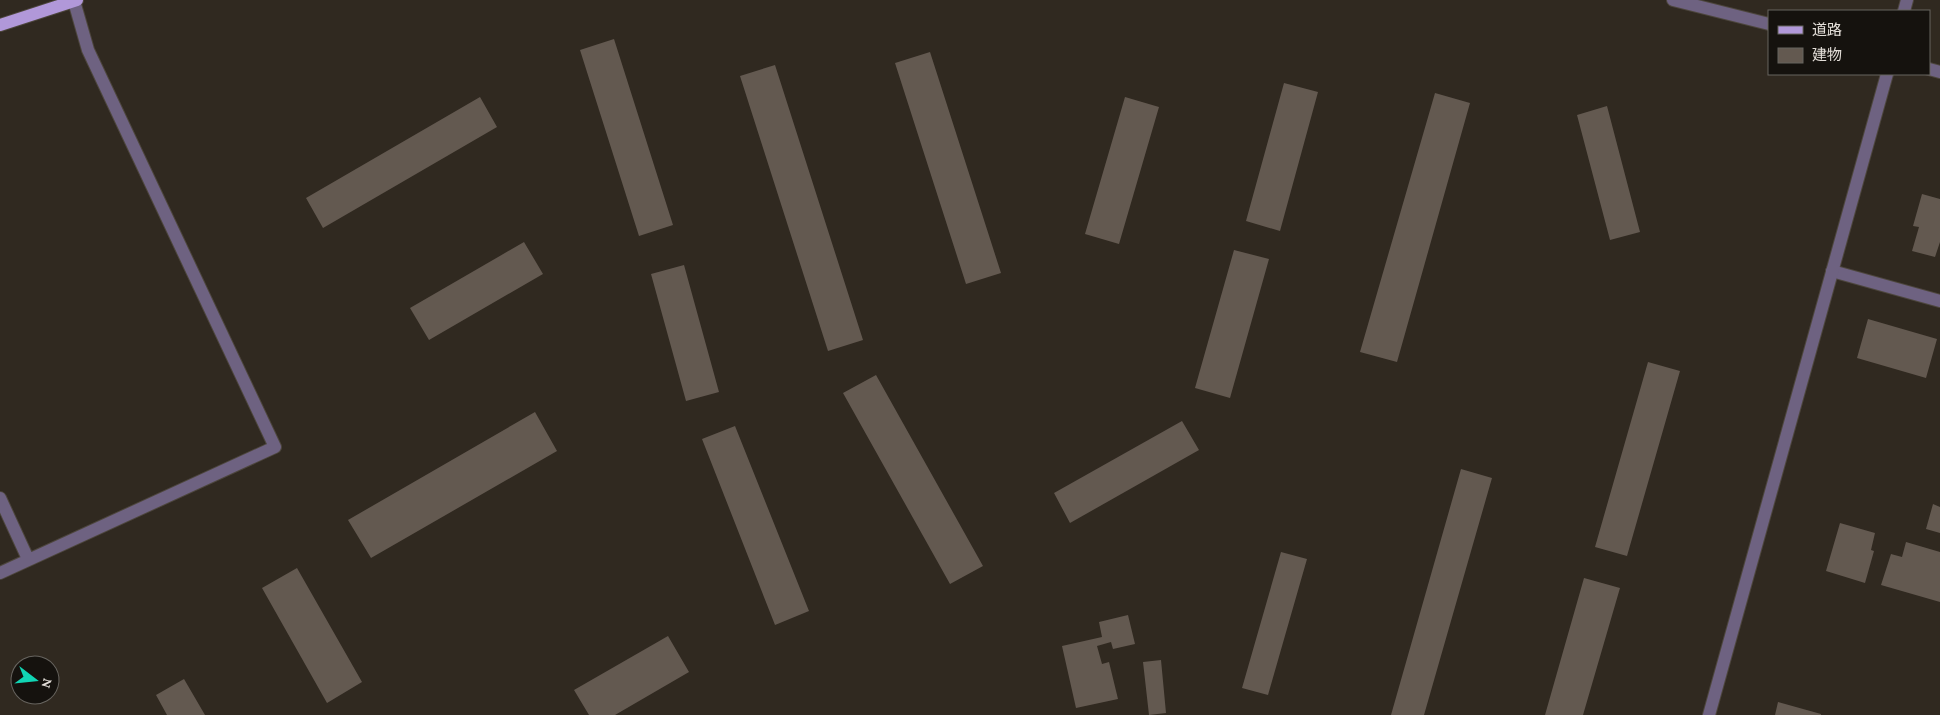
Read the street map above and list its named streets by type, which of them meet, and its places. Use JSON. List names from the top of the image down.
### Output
{
  "legend": ["道路", "建物"],
  "north": "right"
}
